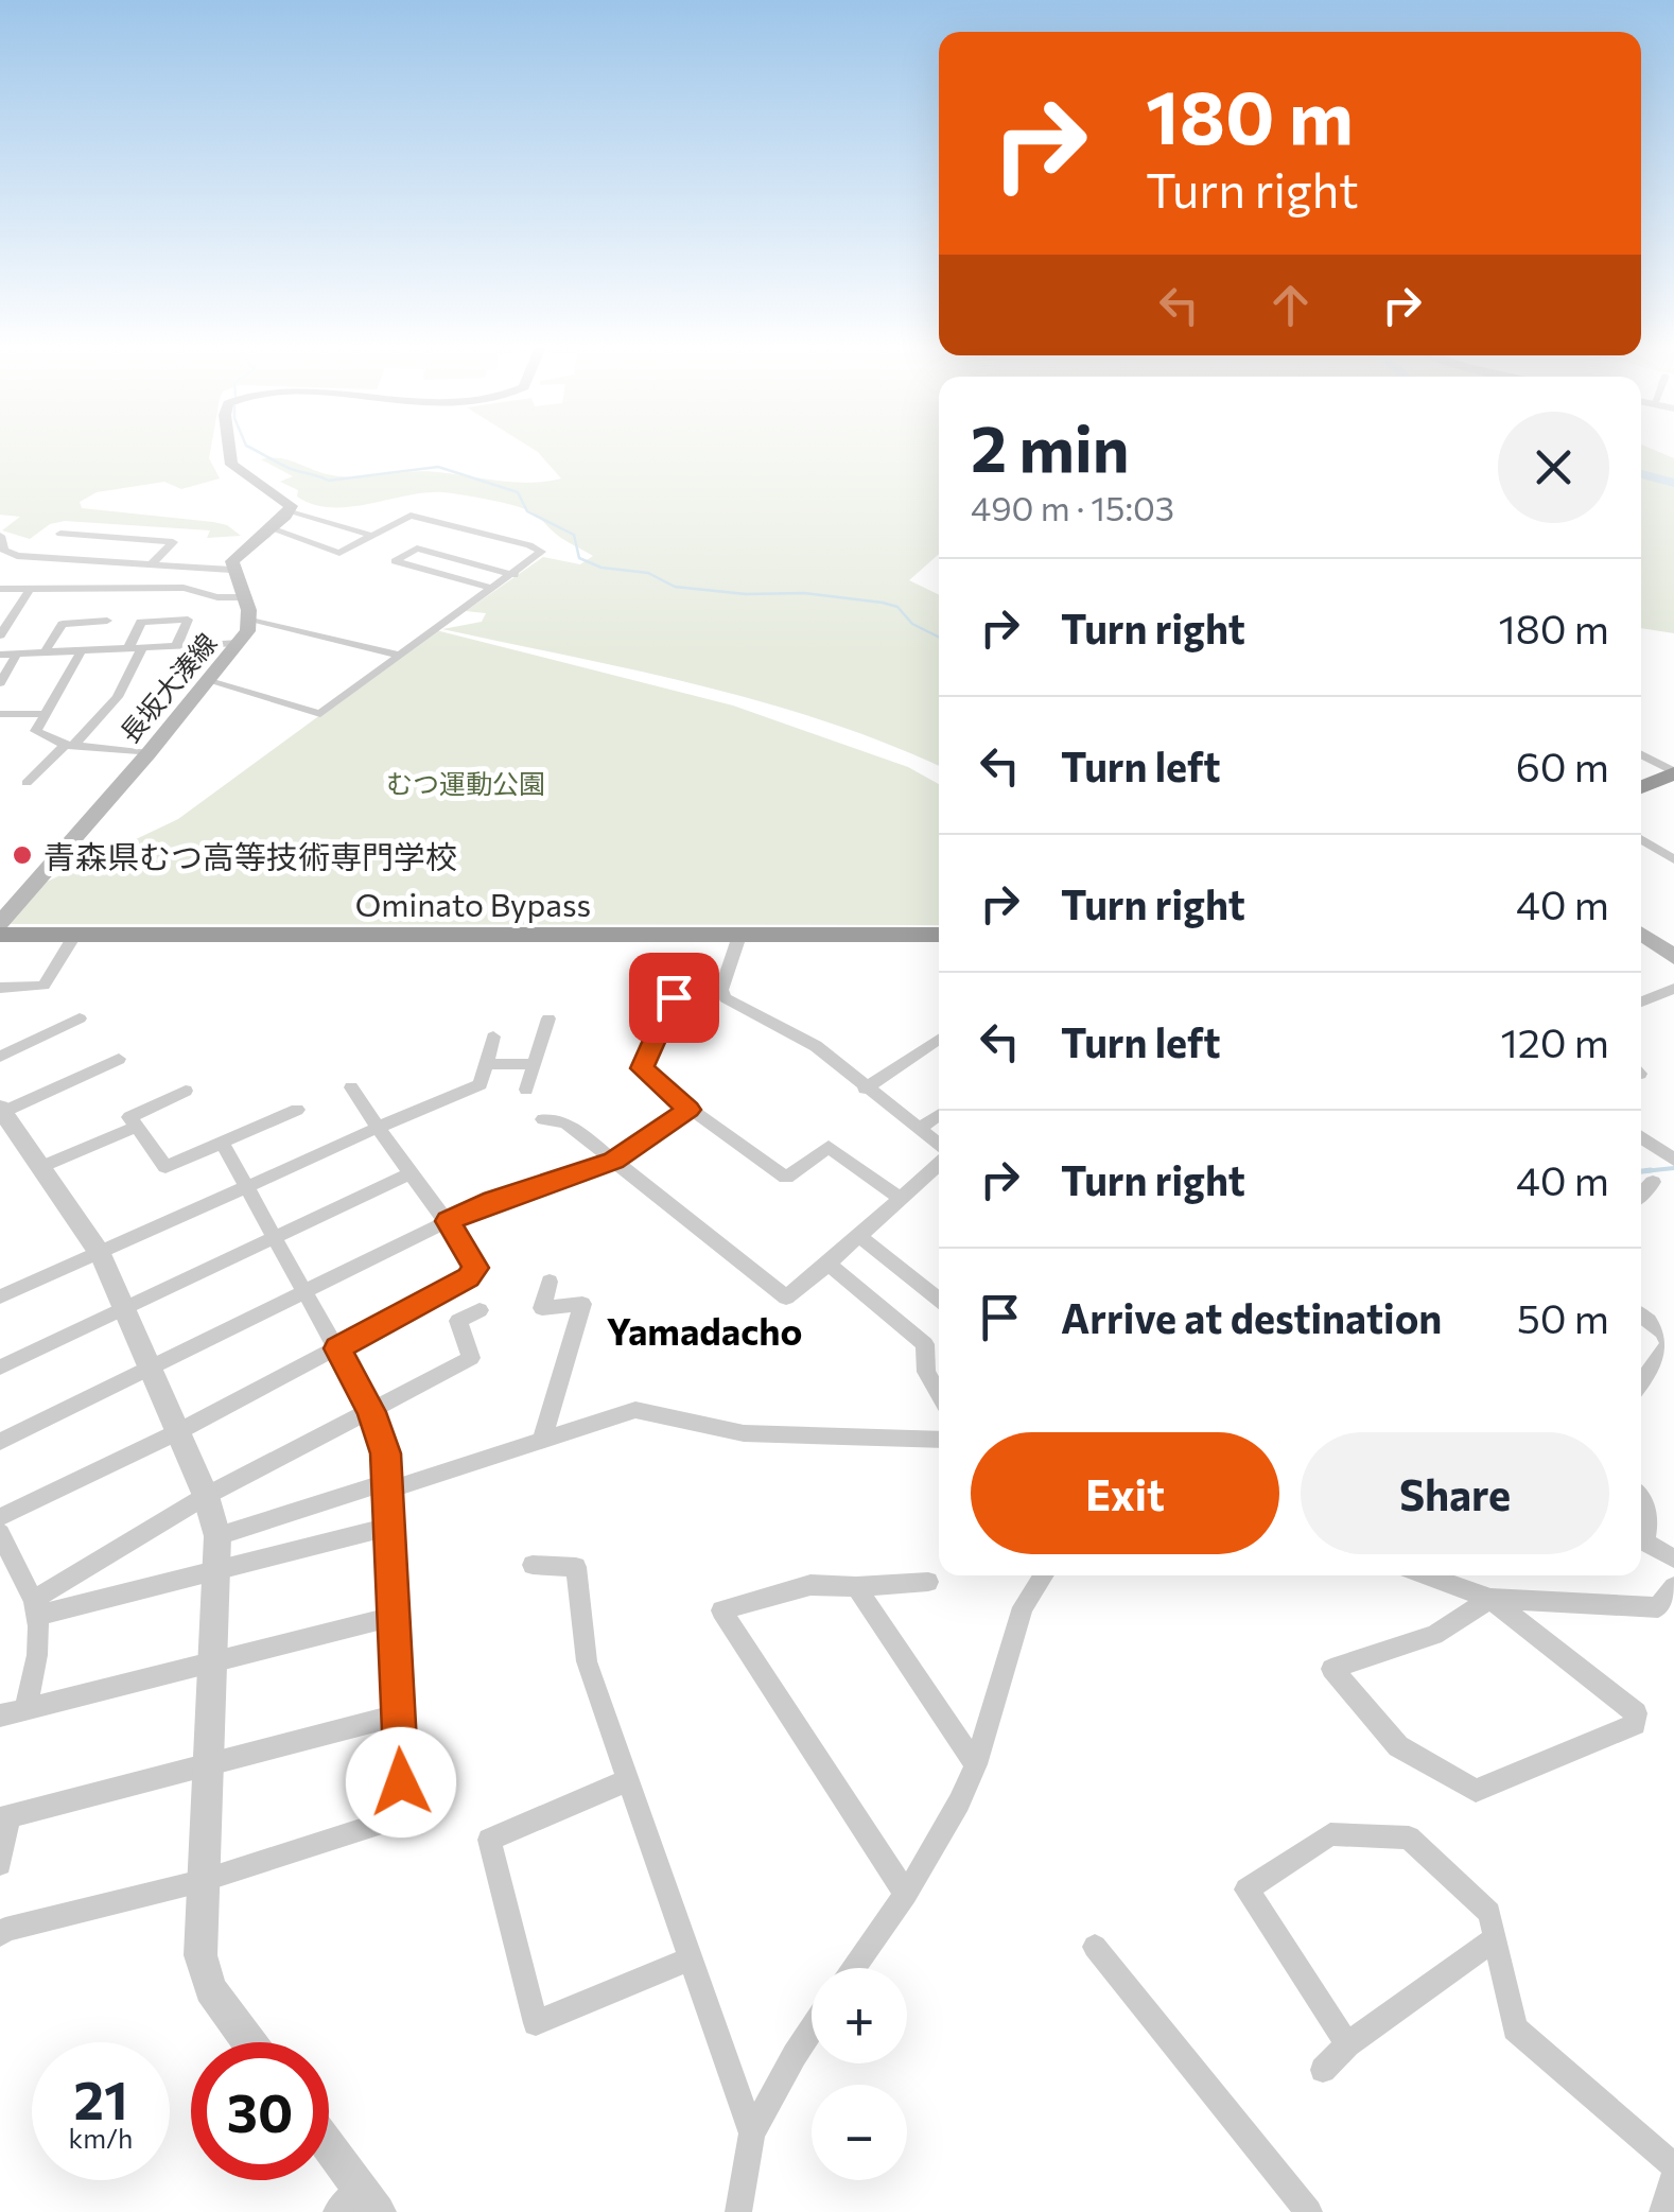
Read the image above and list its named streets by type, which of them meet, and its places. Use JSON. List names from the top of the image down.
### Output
{
  "streets": {
    "highway": ["Ominato Bypass"],
    "main road": ["長坂大湊線"]
  },
  "districts": ["Yamadacho"],
  "parks": ["むつ運動公園"],
  "places": ["青森県むつ高等技術専門学校"],
  "page": {
    "turn": ["180 m", "Turn right"],
    "heading": ["2 min", "490 m · 15:03"],
    "list": [
      {
        "name": "Turn right",
        "value": "180 m"
      },
      {
        "name": "Turn left",
        "value": "60 m"
      },
      {
        "name": "Turn right",
        "value": "40 m"
      },
      {
        "name": "Turn left",
        "value": "120 m"
      },
      {
        "name": "Turn right",
        "value": "40 m"
      },
      {
        "name": "Arrive at destination",
        "value": "50 m"
      }
    ],
    "buttons": ["Exit", "Share"],
    "map_buttons": ["+", "−"],
    "speed": "21 km/h",
    "limit": "30"
  }
}
